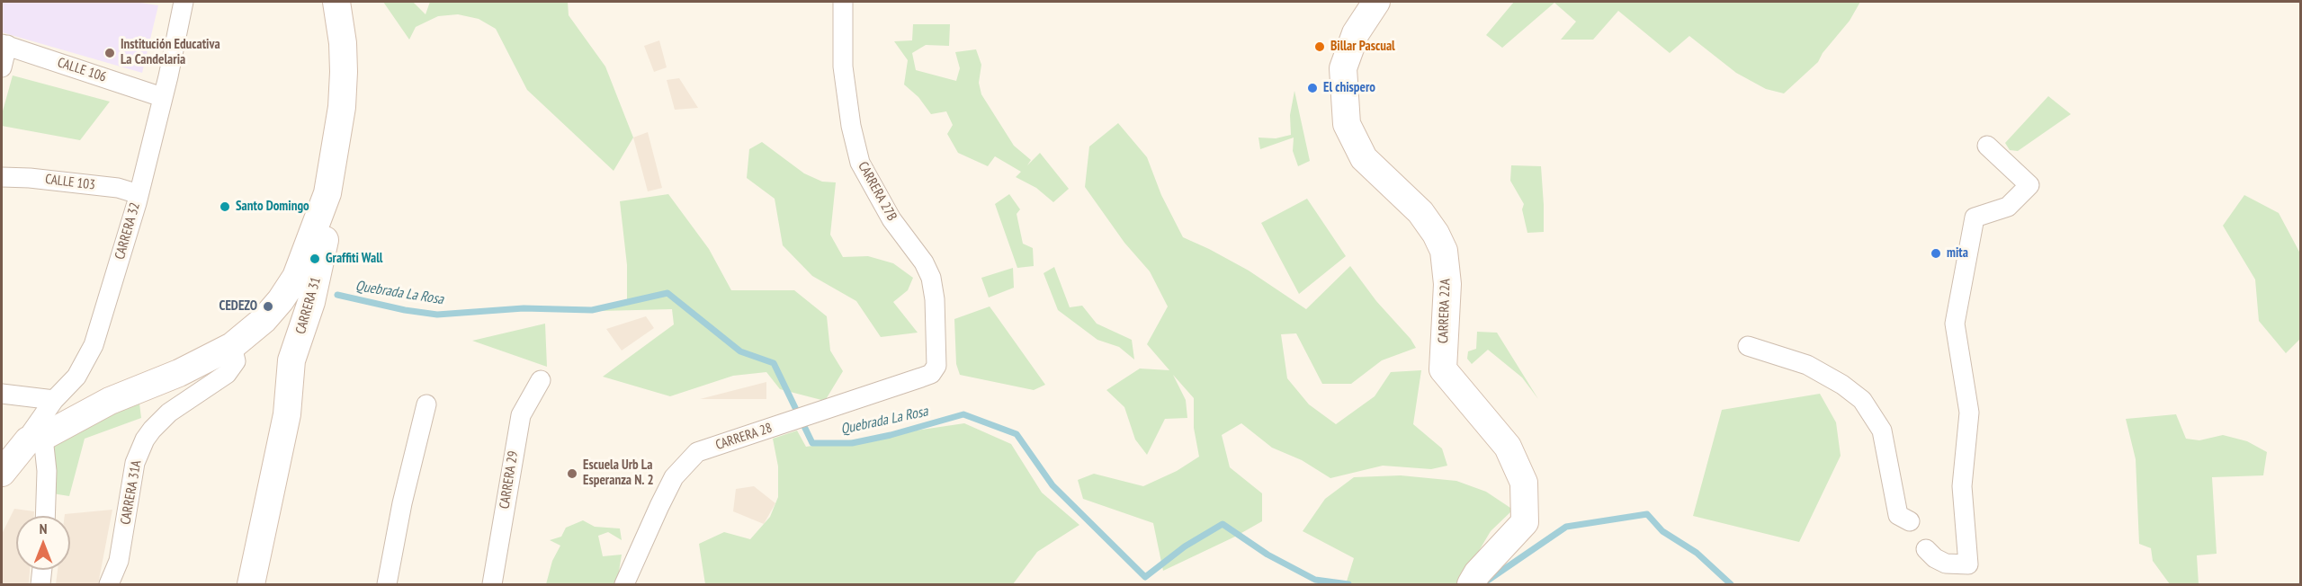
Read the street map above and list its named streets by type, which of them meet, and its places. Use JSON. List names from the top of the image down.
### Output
{
  "streets": {
    "street": [
      "CALLE 106",
      "CALLE 103",
      "CARRERA 27B",
      "CARRERA 32",
      "CARRERA 31",
      "CARRERA 22A",
      "CARRERA 28",
      "CARRERA 29",
      "CARRERA 31A"
    ]
  },
  "crossings": [
    ["CALLE 106", "CARRERA 32"],
    ["CALLE 103", "CARRERA 32"],
    ["CARRERA 27B", "CARRERA 28"]
  ],
  "water": ["Quebrada La Rosa"],
  "places": [
    "Billar Pascual",
    "Institución Educativa La Candelaria",
    "El chispero",
    "Santo Domingo",
    "mita",
    "Graffiti Wall",
    "CEDEZO",
    "Escuela Urb La Esperanza N. 2"
  ],
  "north": "top"
}
